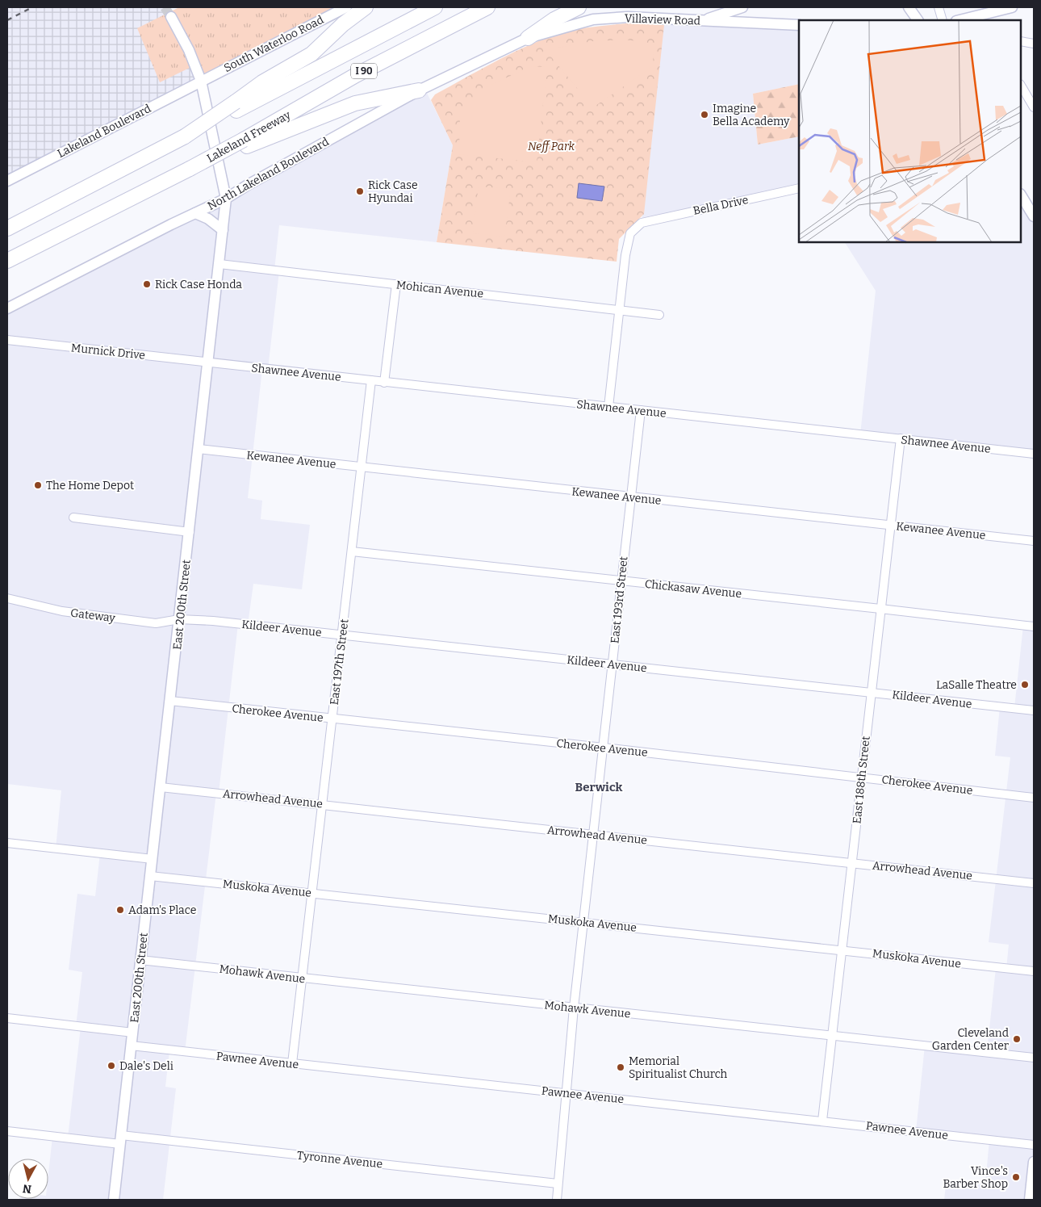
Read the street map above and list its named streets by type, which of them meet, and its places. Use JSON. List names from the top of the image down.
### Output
{
  "streets": {
    "highway": ["I 90", "Lakeland Freeway"],
    "street": [
      "Villaview Road",
      "South Waterloo Road",
      "Lakeland Boulevard",
      "North Lakeland Boulevard",
      "Bella Drive",
      "Mohican Avenue",
      "Murnick Drive",
      "Shawnee Avenue",
      "Kewanee Avenue",
      "Chickasaw Avenue",
      "East 193rd Street",
      "East 200th Street",
      "Gateway",
      "Kildeer Avenue",
      "East 197th Street",
      "Cherokee Avenue",
      "East 188th Street",
      "Arrowhead Avenue",
      "Muskoka Avenue",
      "Mohawk Avenue",
      "Pawnee Avenue",
      "Tyronne Avenue"
    ]
  },
  "crossings": [
    ["Villaview Road", "North Lakeland Boulevard"],
    ["South Waterloo Road", "Lakeland Boulevard"],
    ["South Waterloo Road", "East 200th Street"],
    ["Lakeland Boulevard", "East 200th Street"],
    ["North Lakeland Boulevard", "East 200th Street"],
    ["Bella Drive", "Mohican Avenue"],
    ["Mohican Avenue", "East 200th Street"],
    ["Murnick Drive", "Shawnee Avenue"],
    ["Murnick Drive", "East 200th Street"],
    ["Shawnee Avenue", "East 193rd Street"],
    ["Shawnee Avenue", "East 200th Street"],
    ["Shawnee Avenue", "East 197th Street"],
    ["Shawnee Avenue", "East 188th Street"],
    ["Kewanee Avenue", "East 193rd Street"],
    ["Kewanee Avenue", "East 200th Street"],
    ["Kewanee Avenue", "East 197th Street"],
    ["Kewanee Avenue", "East 188th Street"],
    ["Chickasaw Avenue", "East 193rd Street"],
    ["Chickasaw Avenue", "East 197th Street"],
    ["Chickasaw Avenue", "East 188th Street"],
    ["East 193rd Street", "Kildeer Avenue"],
    ["East 193rd Street", "Cherokee Avenue"],
    ["East 193rd Street", "Arrowhead Avenue"],
    ["East 193rd Street", "Muskoka Avenue"],
    ["East 193rd Street", "Mohawk Avenue"],
    ["East 193rd Street", "Pawnee Avenue"],
    ["East 193rd Street", "Tyronne Avenue"],
    ["East 200th Street", "Gateway"],
    ["East 200th Street", "Kildeer Avenue"],
    ["East 200th Street", "Cherokee Avenue"],
    ["East 200th Street", "Arrowhead Avenue"],
    ["East 200th Street", "Muskoka Avenue"],
    ["East 200th Street", "Mohawk Avenue"],
    ["East 200th Street", "Pawnee Avenue"],
    ["East 200th Street", "Tyronne Avenue"],
    ["Gateway", "Kildeer Avenue"],
    ["Kildeer Avenue", "East 197th Street"],
    ["Kildeer Avenue", "East 188th Street"],
    ["East 197th Street", "Cherokee Avenue"],
    ["East 197th Street", "Arrowhead Avenue"],
    ["East 197th Street", "Muskoka Avenue"],
    ["East 197th Street", "Mohawk Avenue"],
    ["East 197th Street", "Pawnee Avenue"],
    ["Cherokee Avenue", "East 188th Street"],
    ["East 188th Street", "Arrowhead Avenue"],
    ["East 188th Street", "Muskoka Avenue"],
    ["East 188th Street", "Mohawk Avenue"],
    ["East 188th Street", "Pawnee Avenue"]
  ],
  "districts": ["Berwick"],
  "parks": ["Neff Park"],
  "places": [
    "Imagine Bella Academy",
    "Rick Case Hyundai",
    "Rick Case Honda",
    "The Home Depot",
    "LaSalle Theatre",
    "Adam's Place",
    "Cleveland Garden Center",
    "Dale's Deli",
    "Memorial Spiritualist Church",
    "Vince's Barber Shop"
  ],
  "north": "bottom"
}
